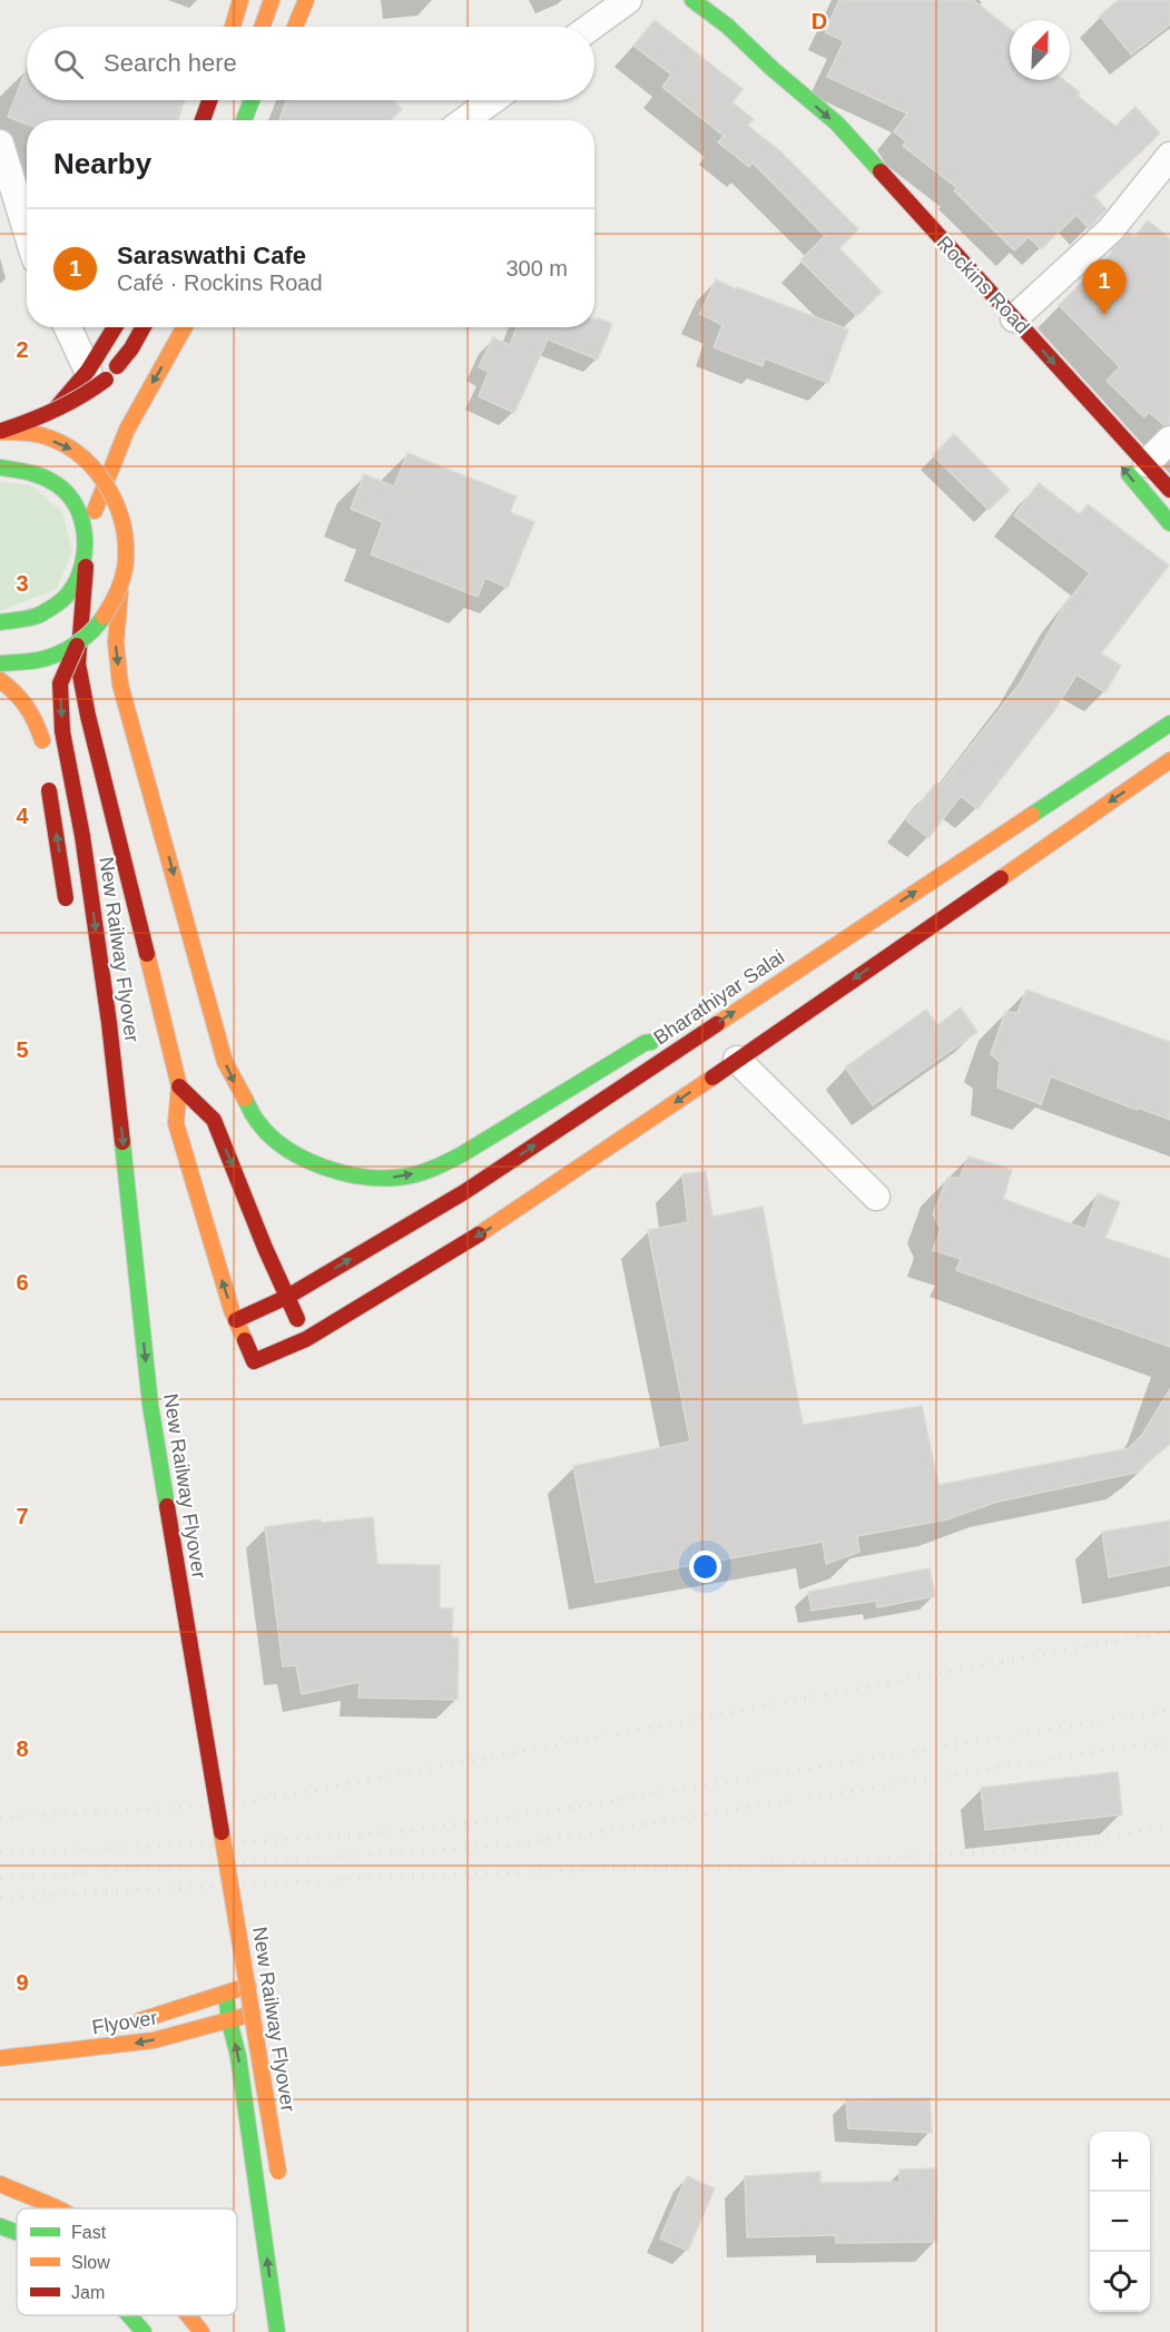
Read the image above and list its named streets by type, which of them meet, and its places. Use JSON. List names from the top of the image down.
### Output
{
  "streets": {
    "main road": [
      "Rockins Road",
      "New Railway Flyover",
      "Bharathiyar Salai",
      "Flyover"
    ]
  },
  "crossings": [
    ["New Railway Flyover", "Flyover"]
  ],
  "one_way": ["Rockins Road"],
  "legend": ["Fast", "Slow", "Jam"],
  "north": "top right",
  "page": {
    "search": "Search here",
    "heading": "Nearby",
    "list": [
      {
        "mark": "1",
        "name": "Saraswathi Cafe",
        "note": "Café · Rockins Road",
        "value": "300 m"
      }
    ],
    "pins": "1",
    "map_buttons": ["+", "−"]
  },
  "grid": {
    "columns": ["D"],
    "rows": [
      "2",
      "3",
      "4",
      "5",
      "6",
      "7",
      "8",
      "9"
    ]
  }
}
